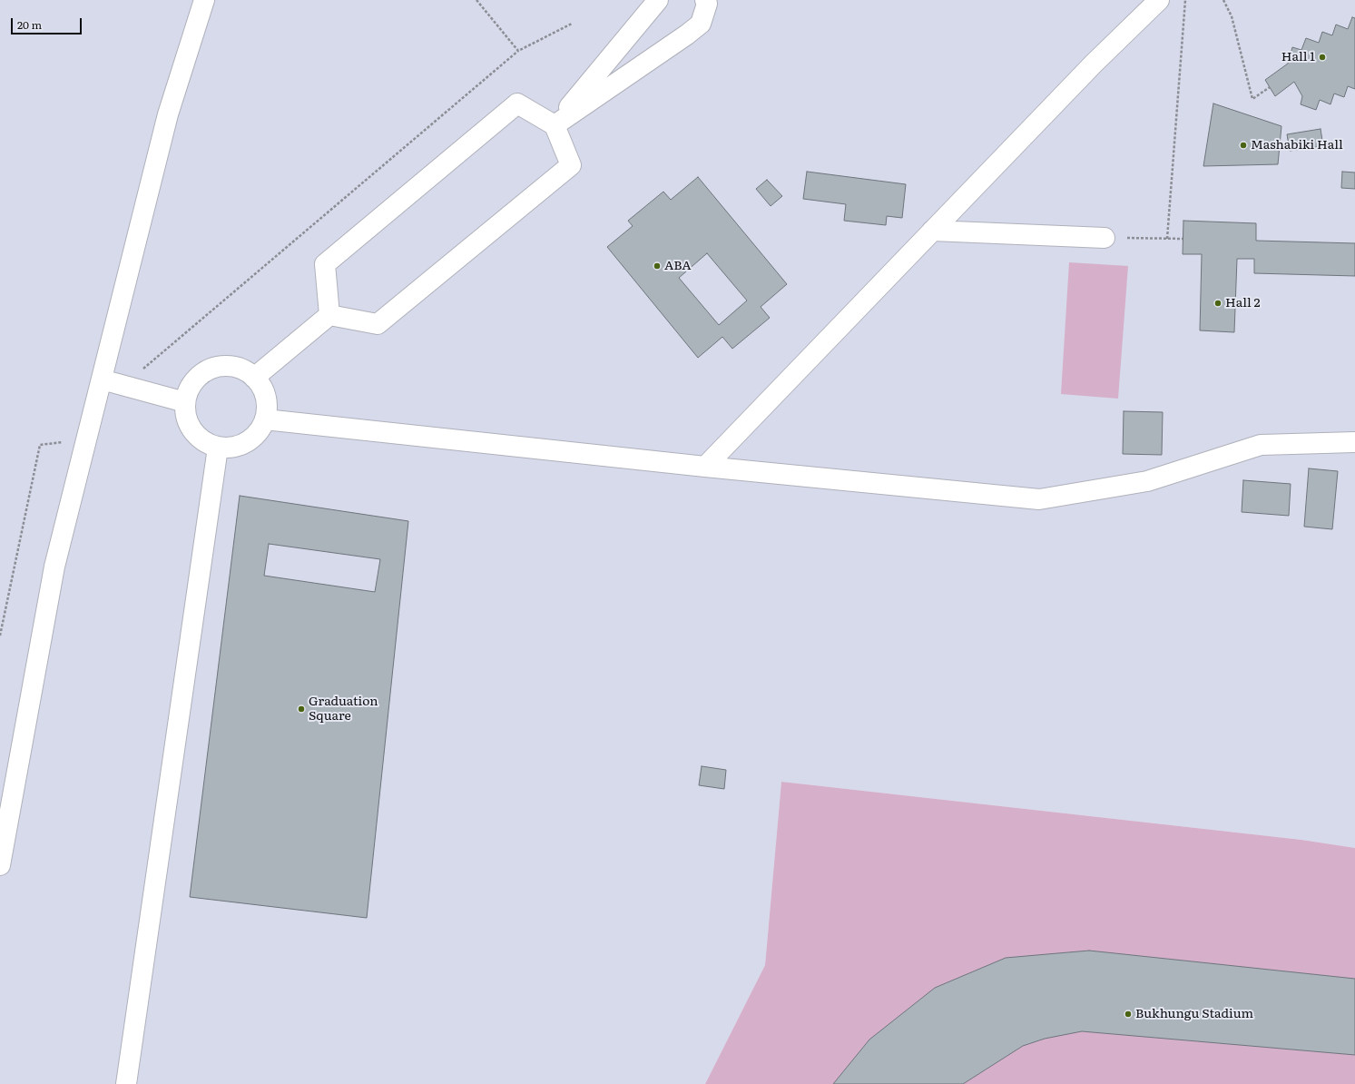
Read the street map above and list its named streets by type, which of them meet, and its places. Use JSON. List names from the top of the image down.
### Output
{
  "places": [
    "Hall 1",
    "Mashabiki Hall",
    "ABA",
    "Hall 2",
    "Graduation Square",
    "Bukhungu Stadium"
  ],
  "scale_bar": "20 m"
}
